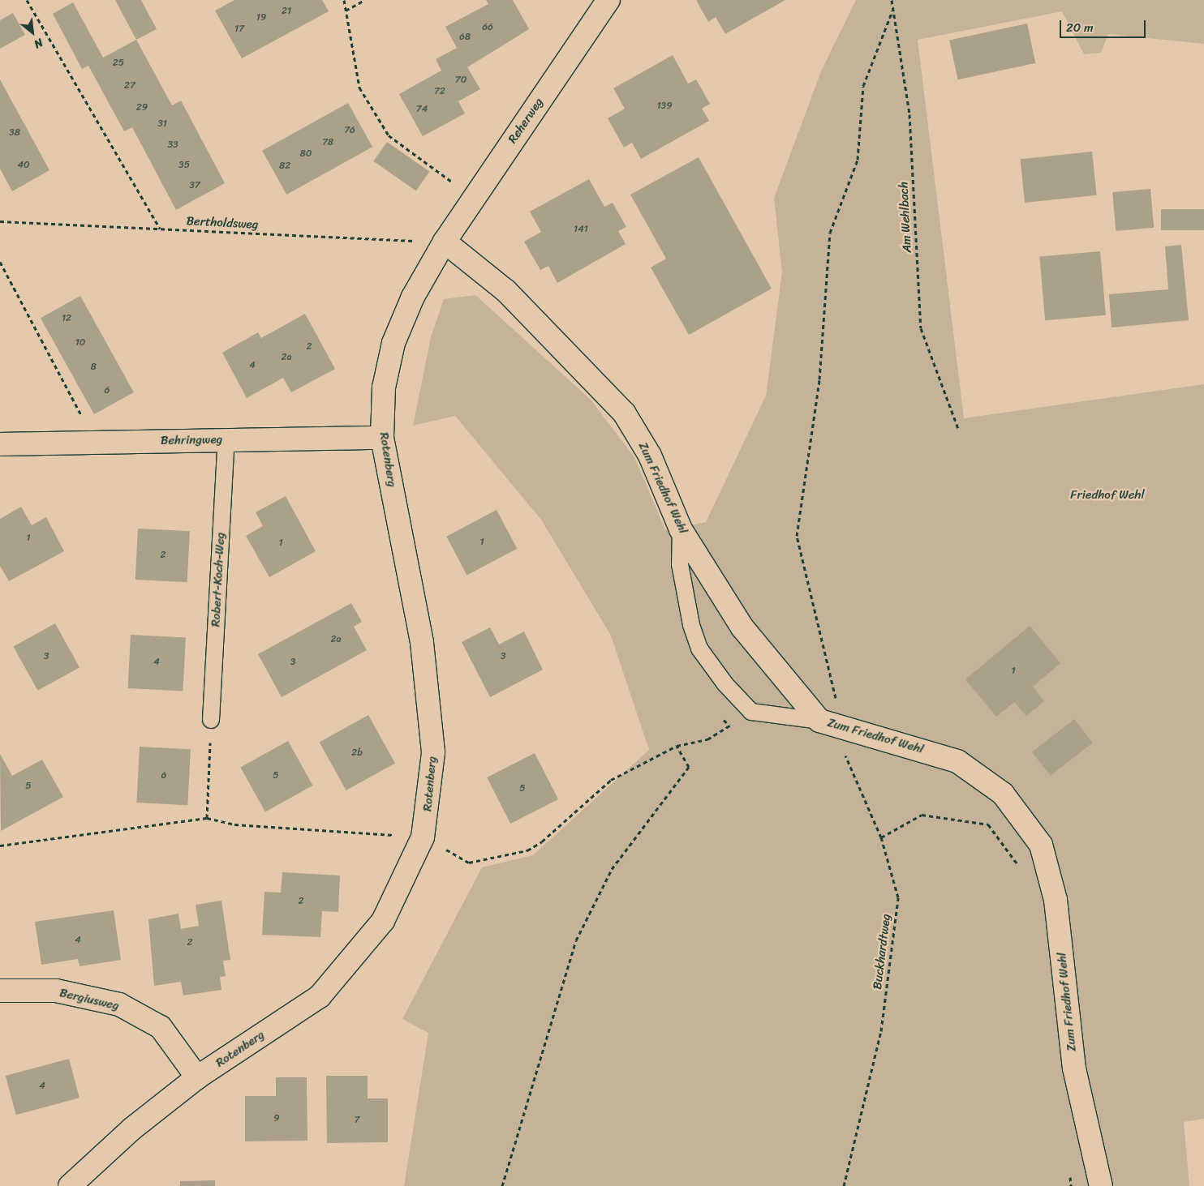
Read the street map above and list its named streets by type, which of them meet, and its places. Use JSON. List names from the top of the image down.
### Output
{
  "streets": {
    "street": [
      "Reherweg",
      "Behringweg",
      "Rotenberg",
      "Zum Friedhof Wehl",
      "Bergiusweg"
    ],
    "lane": ["Robert-Koch-Weg"],
    "path": ["Am Wehlbach", "Bertholdsweg", "Buckhardtweg"]
  },
  "crossings": [
    ["Reherweg", "Bertholdsweg"],
    ["Reherweg", "Rotenberg"],
    ["Reherweg", "Zum Friedhof Wehl"],
    ["Am Wehlbach", "Buckhardtweg"],
    ["Bertholdsweg", "Rotenberg"],
    ["Bertholdsweg", "Zum Friedhof Wehl"],
    ["Behringweg", "Rotenberg"],
    ["Behringweg", "Robert-Koch-Weg"],
    ["Rotenberg", "Zum Friedhof Wehl"],
    ["Rotenberg", "Bergiusweg"],
    ["Zum Friedhof Wehl", "Buckhardtweg"]
  ],
  "parks": ["Friedhof Wehl"],
  "house_numbers": [
    "21",
    "19",
    "66",
    "17",
    "68",
    "25",
    "70",
    "27",
    "72",
    "139",
    "29",
    "74",
    "31",
    "76",
    "38",
    "78",
    "33",
    "80",
    "40",
    "35",
    "82",
    "37",
    "141",
    "12",
    "10",
    "2",
    "2a",
    "4",
    "8",
    "6",
    "1",
    "1",
    "1",
    "2",
    "2a",
    "3",
    "3",
    "4",
    "3",
    "1",
    "2b",
    "6",
    "5",
    "5",
    "5",
    "2",
    "4",
    "2",
    "4",
    "9",
    "7"
  ],
  "scale_bar": "20 m",
  "north": "bottom right"
}
